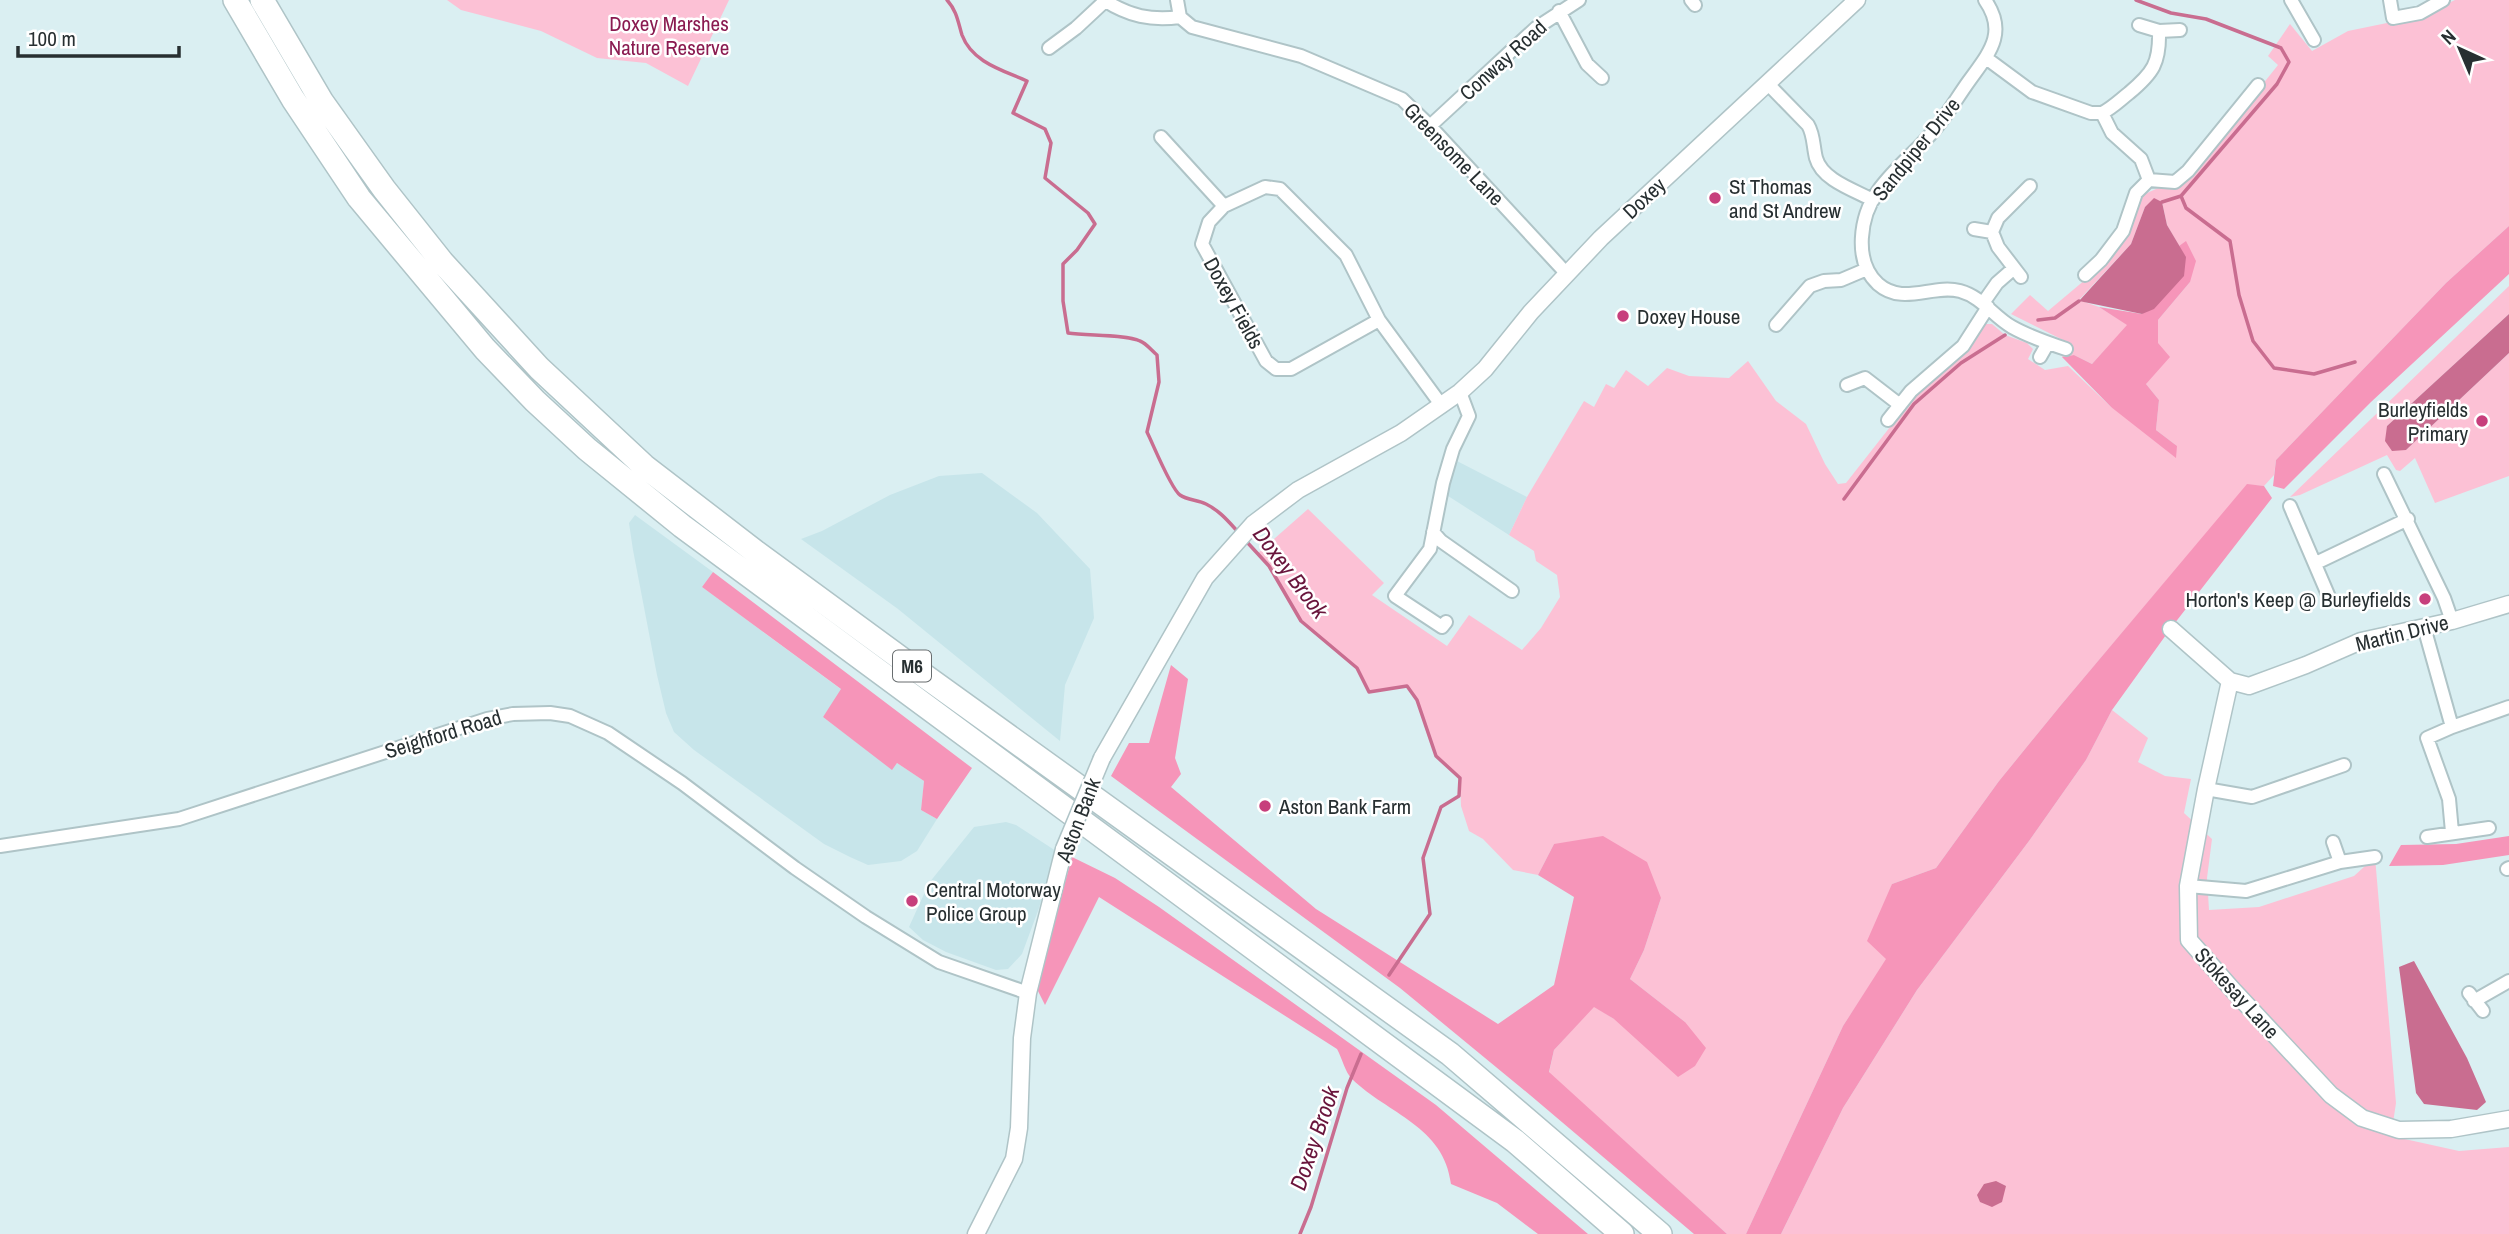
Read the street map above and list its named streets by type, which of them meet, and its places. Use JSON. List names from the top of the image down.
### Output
{
  "streets": {
    "highway": ["M6"],
    "street": [
      "Conway Road",
      "Sandpiper Drive",
      "Greensome Lane",
      "Doxey",
      "Doxey Fields",
      "Martin Drive",
      "Seighford Road",
      "Aston Bank",
      "Stokesay Lane"
    ]
  },
  "crossings": [
    ["Conway Road", "Greensome Lane"],
    ["Greensome Lane", "Doxey"],
    ["Doxey", "Aston Bank"],
    ["Martin Drive", "Stokesay Lane"],
    ["Seighford Road", "Aston Bank"]
  ],
  "water": ["Doxey Brook"],
  "parks": ["Doxey Marshes Nature Reserve"],
  "places": [
    "St Thomas and St Andrew",
    "Doxey House",
    "Burleyfields Primary",
    "Horton's Keep @ Burleyfields",
    "Aston Bank Farm",
    "Central Motorway Police Group"
  ],
  "scale_bar": "100 m",
  "north": "top left"
}
